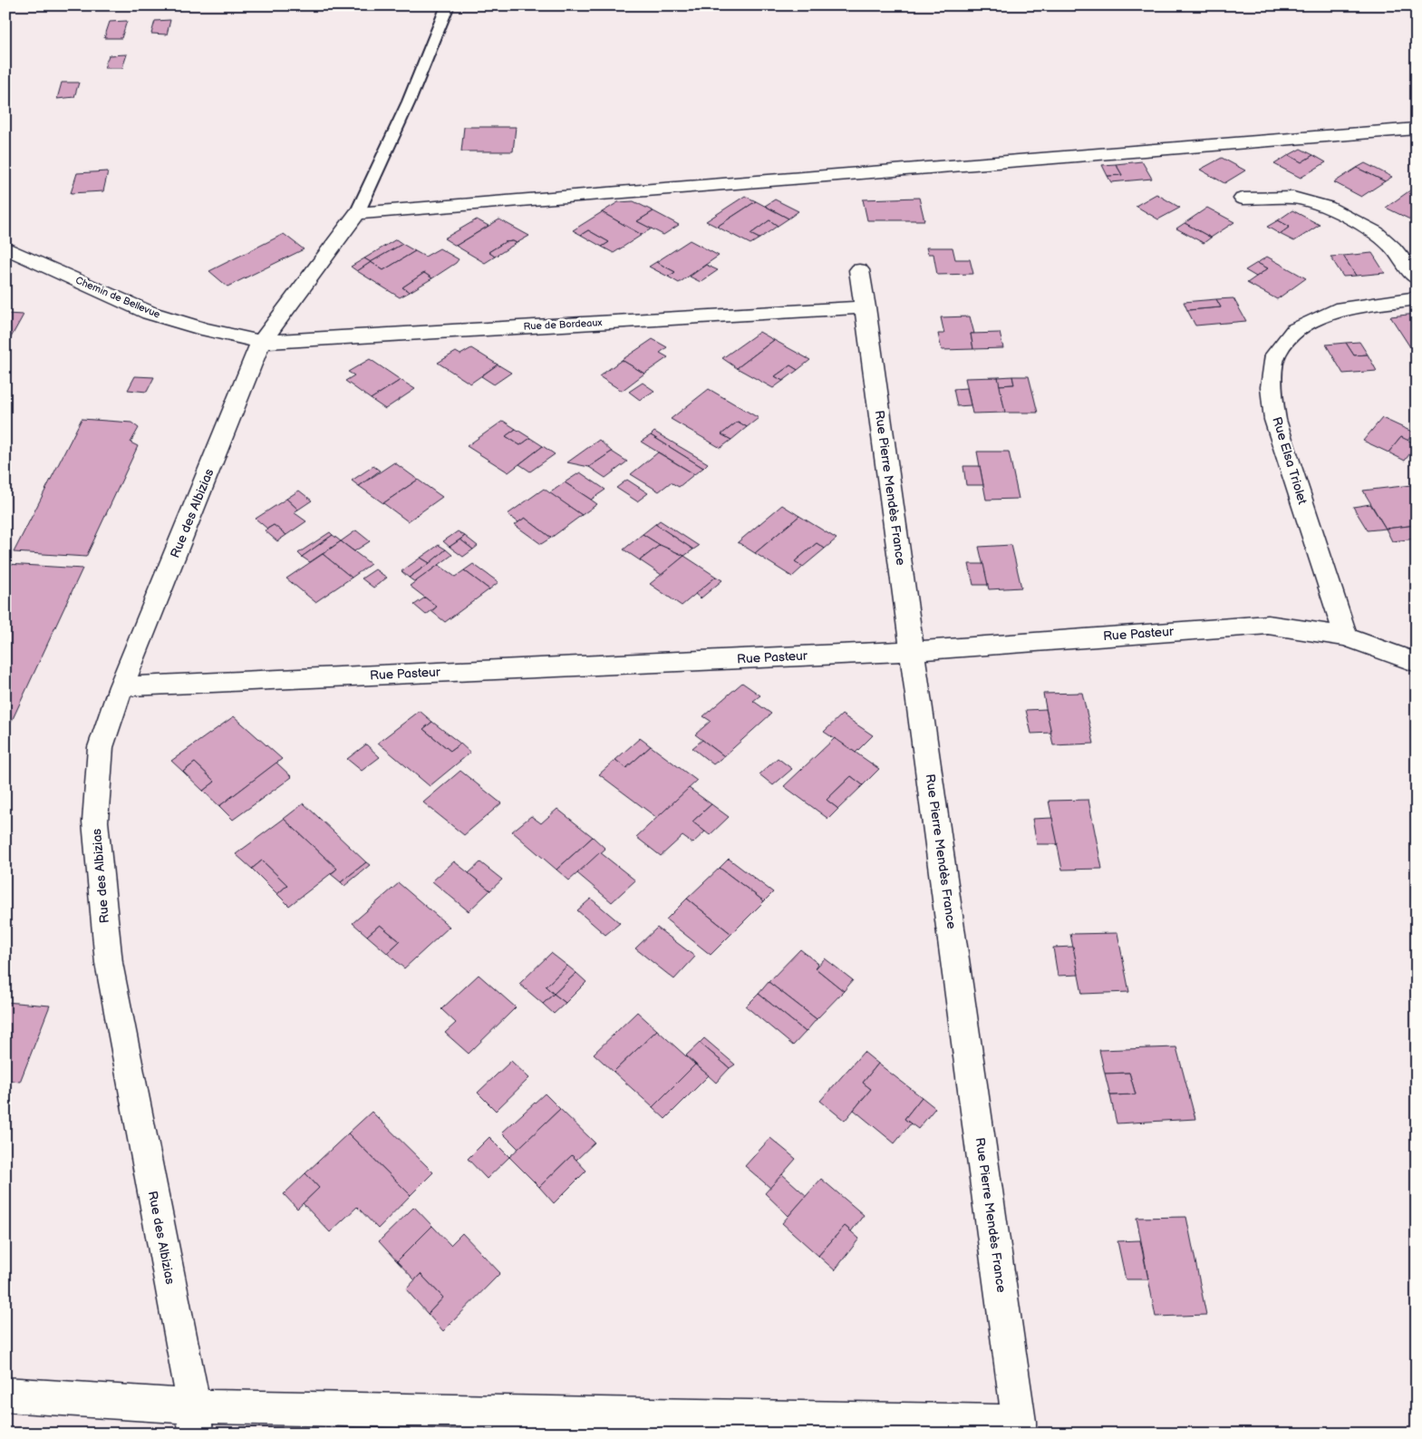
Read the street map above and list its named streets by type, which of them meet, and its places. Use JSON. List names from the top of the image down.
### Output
{
  "streets": {
    "street": [
      "Chemin de Bellevue",
      "Rue de Bordeaux",
      "Rue Elsa Triolet",
      "Rue Pierre Mendès France",
      "Rue des Albizias",
      "Rue Pasteur"
    ]
  },
  "crossings": [
    ["Chemin de Bellevue", "Rue de Bordeaux"],
    ["Chemin de Bellevue", "Rue des Albizias"],
    ["Rue de Bordeaux", "Rue Pierre Mendès France"],
    ["Rue de Bordeaux", "Rue des Albizias"],
    ["Rue Elsa Triolet", "Rue Pasteur"],
    ["Rue Pierre Mendès France", "Rue Pasteur"],
    ["Rue des Albizias", "Rue Pasteur"]
  ]
}
